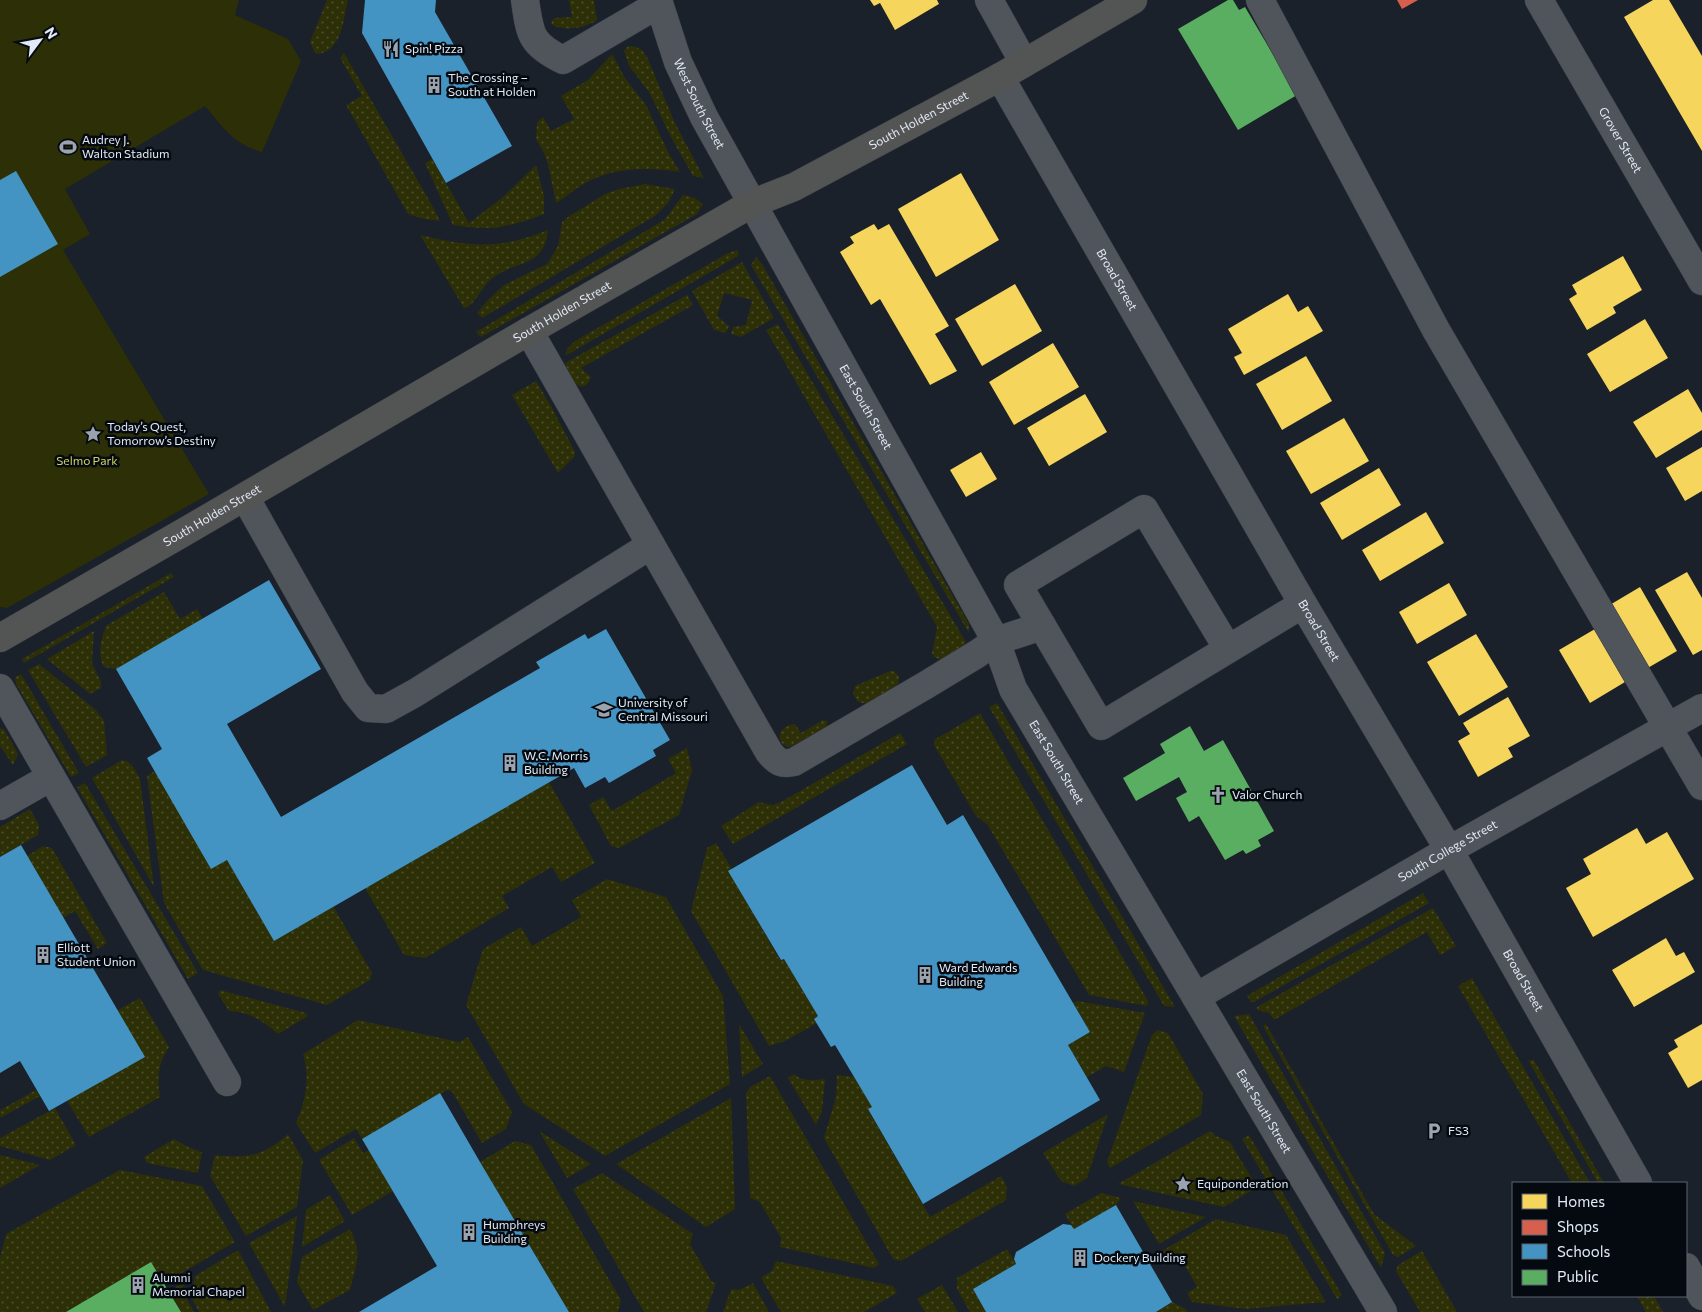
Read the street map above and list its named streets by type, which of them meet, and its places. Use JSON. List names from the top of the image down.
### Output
{
  "streets": {
    "main road": ["South Holden Street"],
    "street": [
      "West South Street",
      "Grover Street",
      "Broad Street",
      "East South Street",
      "South College Street"
    ]
  },
  "crossings": [
    ["West South Street", "South Holden Street"],
    ["West South Street", "East South Street"],
    ["South Holden Street", "Broad Street"],
    ["South Holden Street", "East South Street"],
    ["Broad Street", "South College Street"],
    ["East South Street", "South College Street"]
  ],
  "parks": ["Selmo Park"],
  "places": {
    "restaurant": ["Spin! Pizza"],
    "building": [
      "The Crossing – South at Holden",
      "W.C. Morris Building",
      "Elliott Student Union",
      "Ward Edwards Building",
      "Humphreys Building",
      "Dockery Building",
      "Alumni Memorial Chapel"
    ],
    "sports": ["Audrey J. Walton Stadium"],
    "place": ["Today’s Quest, Tomorrow’s Destiny", "Equiponderation"],
    "school or university": ["University of Central Missouri"],
    "church": ["Valor Church"],
    "parking": ["FS3"]
  },
  "legend": [
    "Homes",
    "Shops",
    "Schools",
    "Public"
  ],
  "north": "top right"
}
